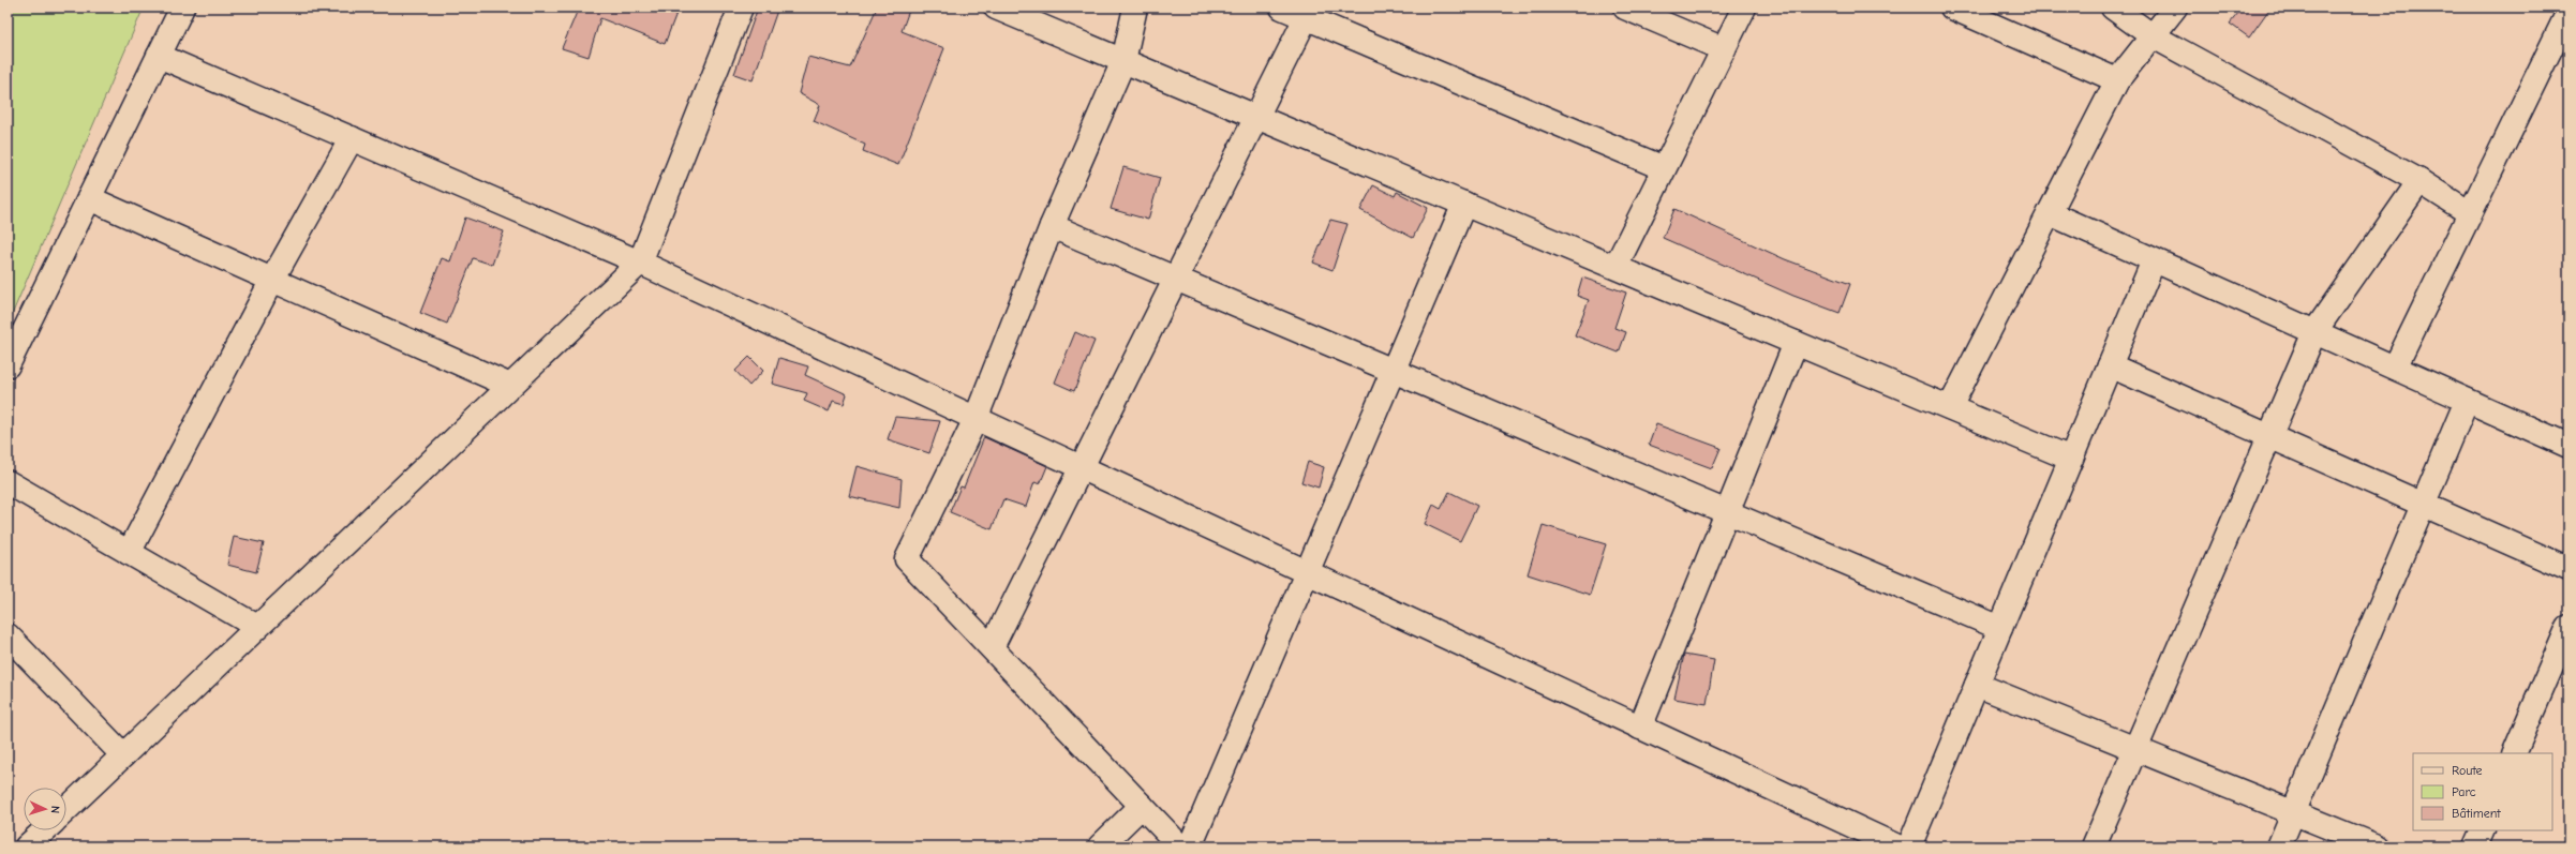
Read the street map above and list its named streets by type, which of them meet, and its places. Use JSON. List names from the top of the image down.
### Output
{
  "legend": ["Route", "Parc", "Bâtiment"],
  "north": "right"
}
